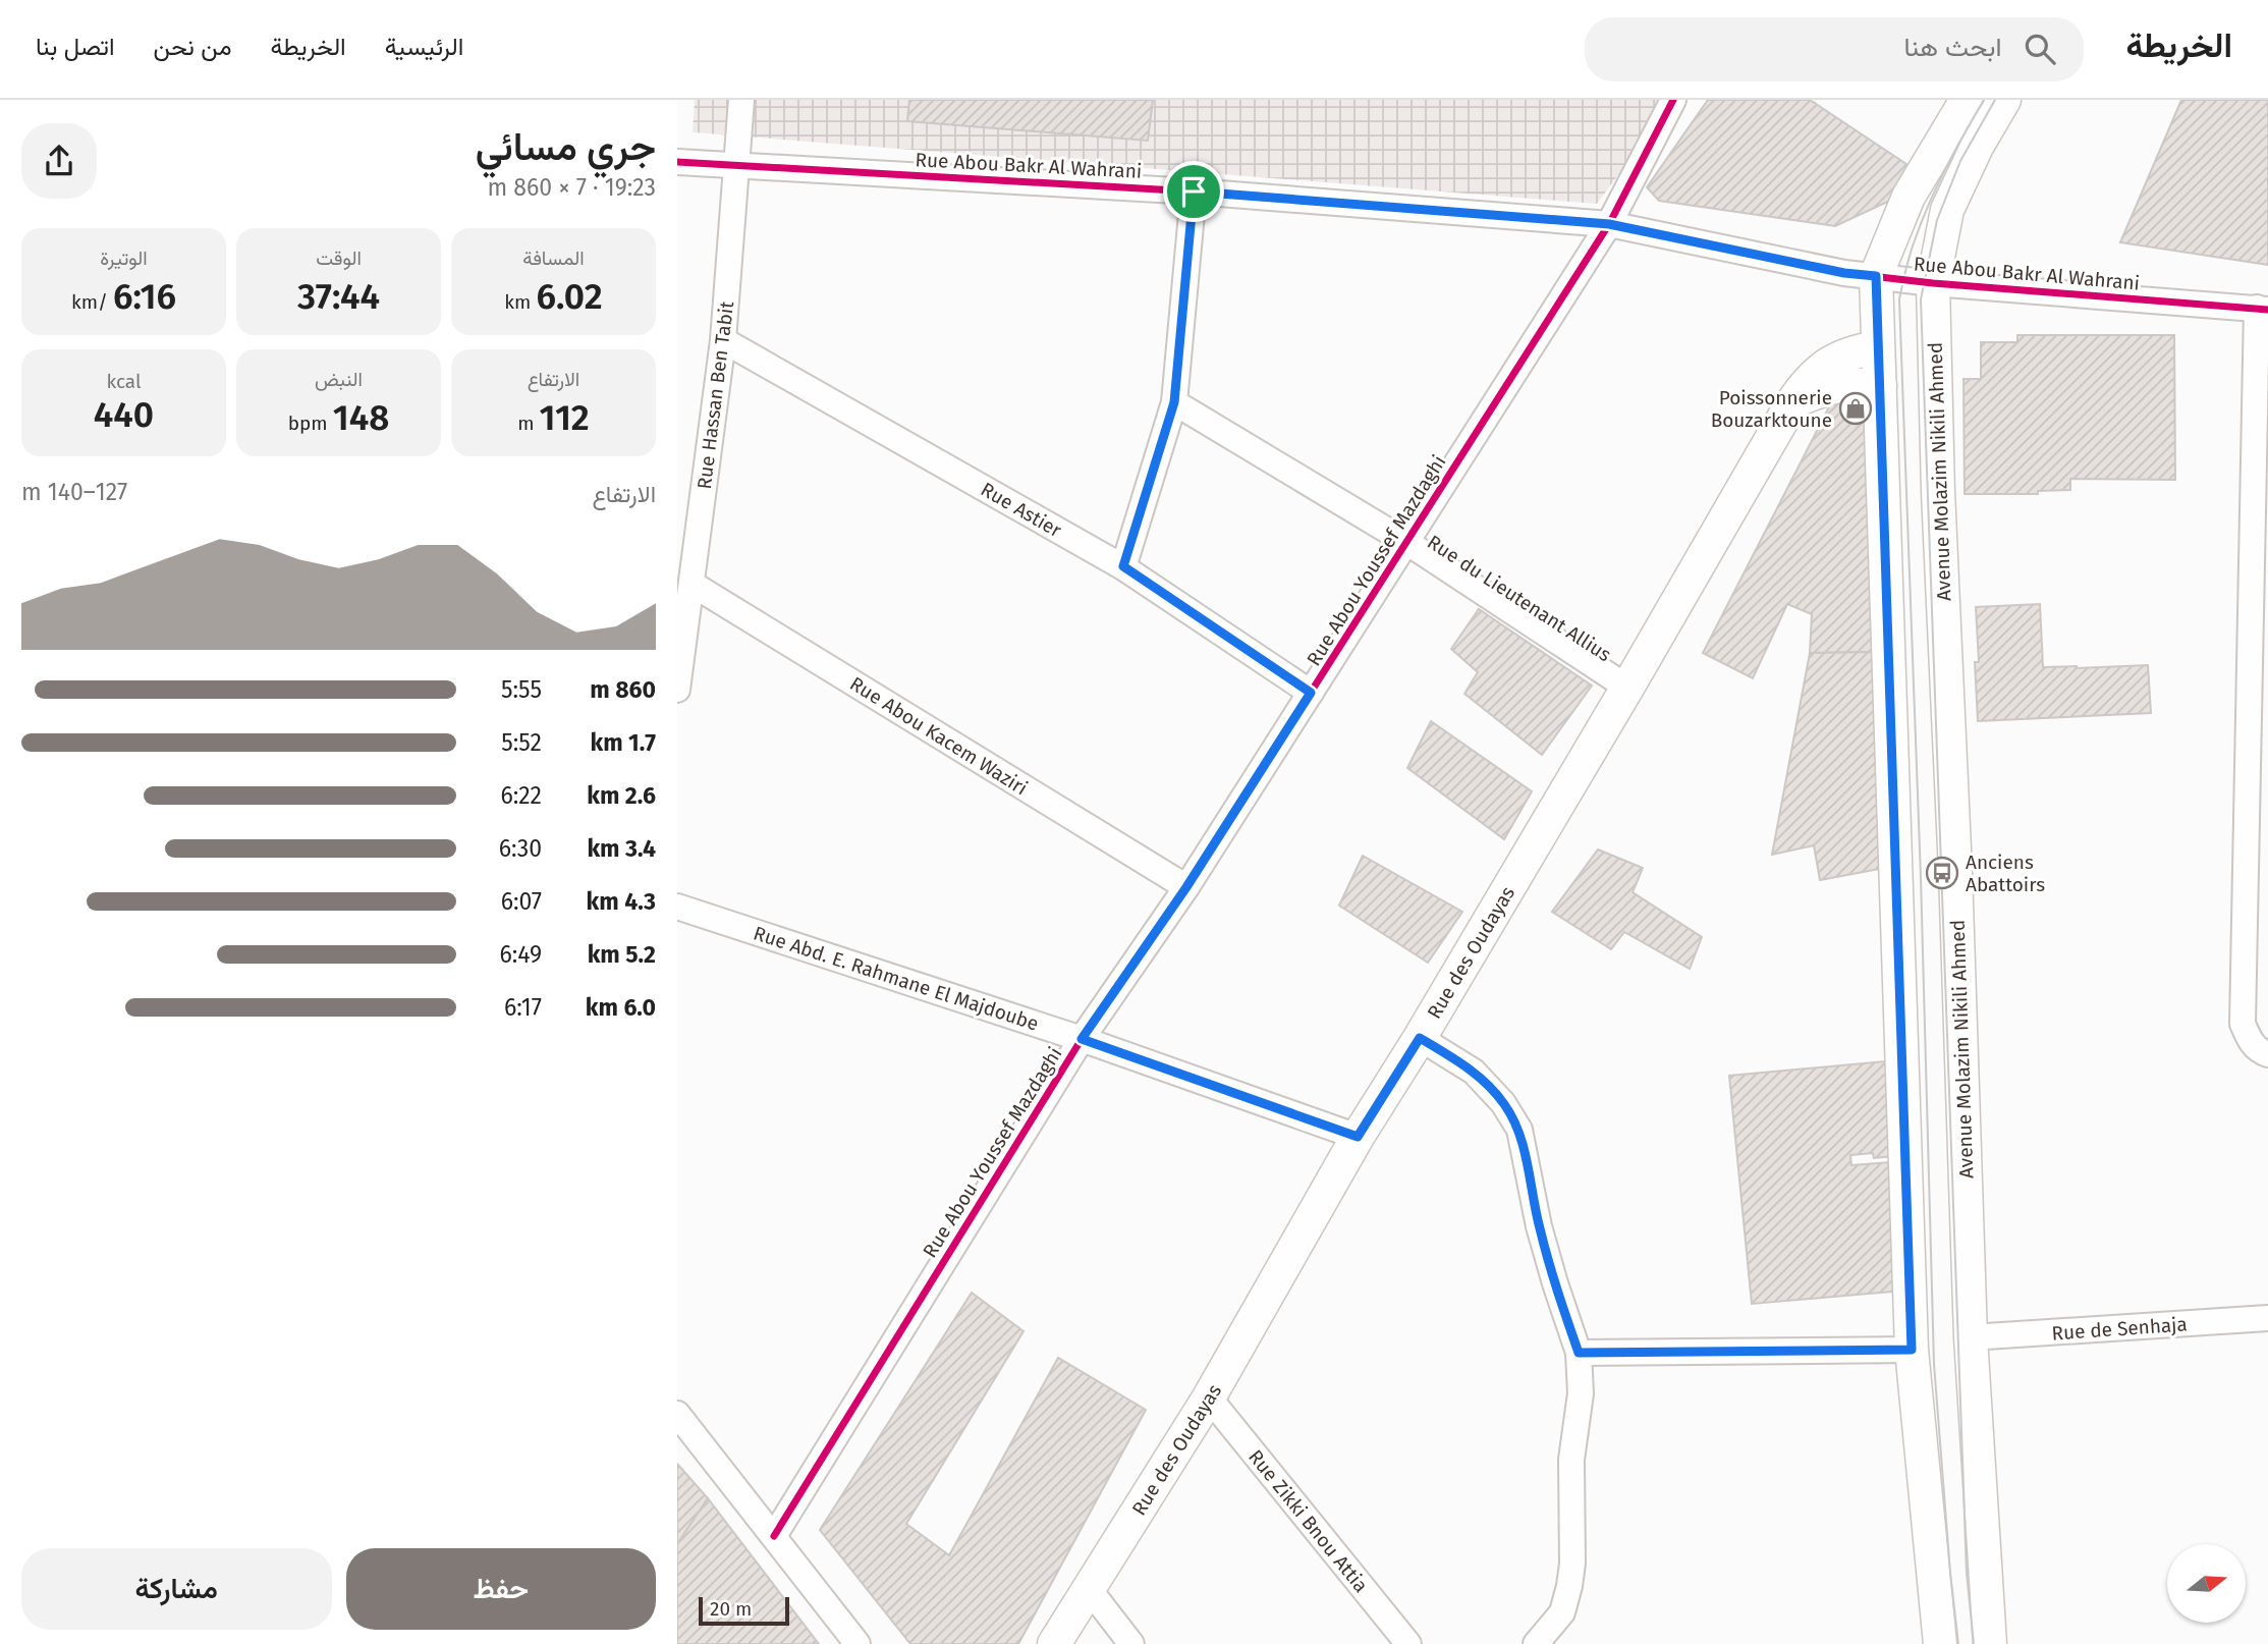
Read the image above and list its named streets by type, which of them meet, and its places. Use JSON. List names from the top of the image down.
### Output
{
  "streets": {
    "street": [
      "Rue Abou Bakr Al Wahrani",
      "Rue Hassan Ben Tabit",
      "Avenue Molazim Nikili Ahmed",
      "Rue Astier",
      "Rue Abou Youssef Mazdaghi",
      "Rue du Lieutenant Allius",
      "Rue Abou Kacem Waziri",
      "Rue des Oudayas",
      "Rue Abd. E. Rahmane El Majdoube",
      "Rue de Senhaja",
      "Rue Zikki Bnou Attia"
    ]
  },
  "crossings": [
    ["Rue Abou Bakr Al Wahrani", "Rue Hassan Ben Tabit"],
    ["Rue Abou Bakr Al Wahrani", "Avenue Molazim Nikili Ahmed"],
    ["Rue Abou Bakr Al Wahrani", "Rue Abou Youssef Mazdaghi"],
    ["Rue Hassan Ben Tabit", "Rue Astier"],
    ["Rue Hassan Ben Tabit", "Rue Abou Kacem Waziri"],
    ["Avenue Molazim Nikili Ahmed", "Rue de Senhaja"],
    ["Rue Astier", "Rue Abou Youssef Mazdaghi"],
    ["Rue Abou Youssef Mazdaghi", "Rue du Lieutenant Allius"],
    ["Rue Abou Youssef Mazdaghi", "Rue Abou Kacem Waziri"],
    ["Rue Abou Youssef Mazdaghi", "Rue Abd. E. Rahmane El Majdoube"],
    ["Rue du Lieutenant Allius", "Rue des Oudayas"],
    ["Rue des Oudayas", "Rue Abd. E. Rahmane El Majdoube"],
    ["Rue des Oudayas", "Rue Zikki Bnou Attia"]
  ],
  "places": {
    "shop": ["Poissonnerie Bouzarktoune"],
    "bus stop": ["Anciens Abattoirs"]
  },
  "scale_bar": "20 m",
  "north": "right",
  "page": {
    "header": "الخريطة",
    "search": "ابحث هنا",
    "nav": [
      "الرئيسية",
      "الخريطة",
      "من نحن",
      "اتصل بنا"
    ],
    "heading": ["جري مسائي", "19:23 · 7 × 860 m"],
    "stats": [
      ["المسافة", "6.02 km"],
      ["الوقت", "37:44"],
      ["الوتيرة", "6:16 /km"],
      ["الارتفاع", "112 m"],
      ["النبض", "148 bpm"],
      ["kcal", "440"]
    ],
    "chart": ["الارتفاع", "127–140 m"],
    "list": [
      {
        "name": "860 m",
        "note": "5:55"
      },
      {
        "name": "1.7 km",
        "note": "5:52"
      },
      {
        "name": "2.6 km",
        "note": "6:22"
      },
      {
        "name": "3.4 km",
        "note": "6:30"
      },
      {
        "name": "4.3 km",
        "note": "6:07"
      },
      {
        "name": "5.2 km",
        "note": "6:49"
      },
      {
        "name": "6.0 km",
        "note": "6:17"
      }
    ],
    "buttons": ["حفظ", "مشاركة"],
    "scale": "20 m"
  }
}
